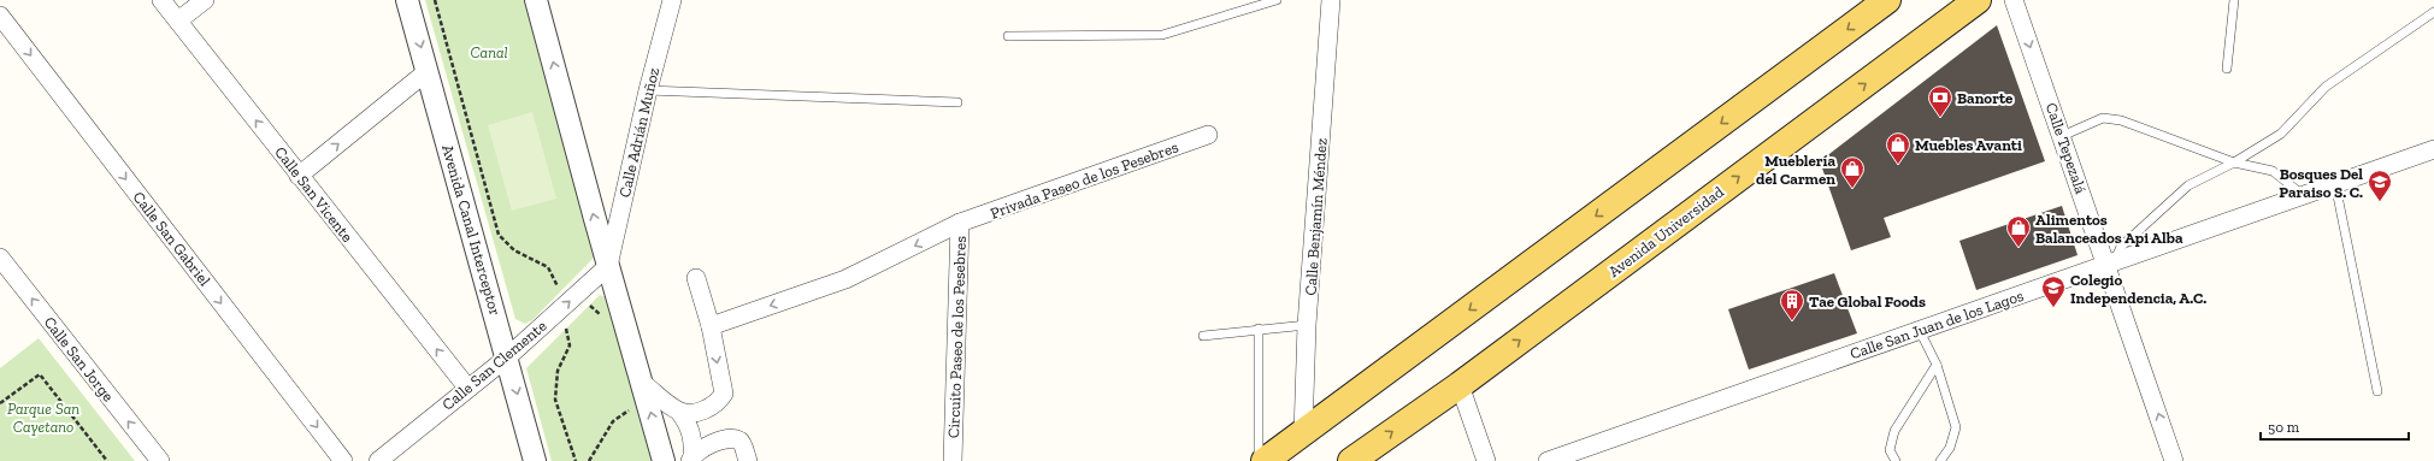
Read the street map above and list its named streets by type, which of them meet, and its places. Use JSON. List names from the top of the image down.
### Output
{
  "streets": {
    "main road": ["Avenida Universidad"],
    "street": [
      "Calle Adrián Muñoz",
      "Calle Tepezalá",
      "Privada Paseo de los Pesebres",
      "Calle San Vicente",
      "Calle Benjamín Méndez",
      "Avenida Canal Interceptor",
      "Calle San Gabriel",
      "Calle San Juan de los Lagos",
      "Circuito Paseo de los Pesebres",
      "Calle San Jorge",
      "Calle San Clemente"
    ]
  },
  "crossings": [
    ["Calle Adrián Muñoz", "Calle San Clemente"],
    ["Calle Tepezalá", "Calle San Juan de los Lagos"],
    ["Privada Paseo de los Pesebres", "Circuito Paseo de los Pesebres"],
    ["Calle San Vicente", "Calle San Clemente"],
    ["Avenida Canal Interceptor", "Calle San Clemente"]
  ],
  "one_way": [
    "Calle San Vicente",
    "Calle San Gabriel",
    "Circuito Paseo de los Pesebres",
    "Calle San Jorge"
  ],
  "parks": ["Canal", "Parque San Cayetano"],
  "places": {
    "bank": ["Banorte"],
    "shop": ["Muebles Avanti", "Mueblería del Carmen", "Alimentos Balanceados Api Alba"],
    "school or university": ["Bosques Del Paraiso S. C.", "Colegio Independencia, A.C."],
    "building": ["Tae Global Foods"]
  },
  "scale_bar": "50 m"
}
